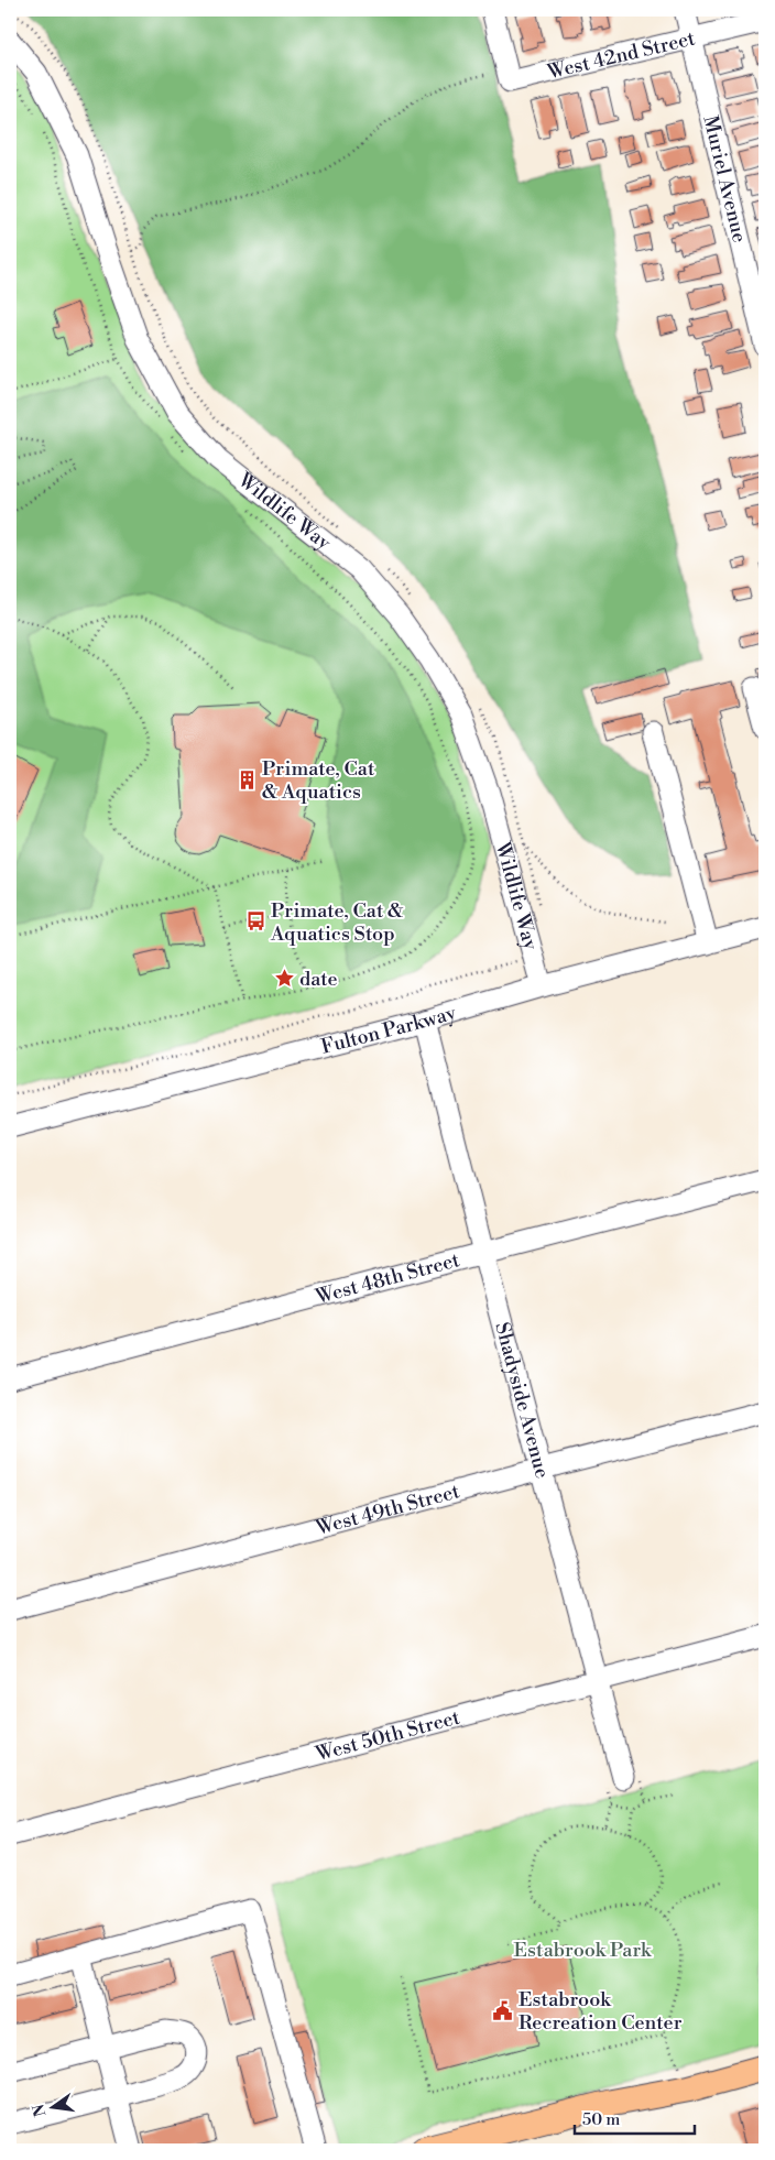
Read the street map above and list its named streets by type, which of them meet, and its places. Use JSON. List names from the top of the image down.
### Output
{
  "streets": {
    "street": [
      "West 42nd Street",
      "Muriel Avenue",
      "Wildlife Way",
      "Fulton Parkway",
      "West 48th Street",
      "Shadyside Avenue",
      "West 49th Street",
      "West 50th Street"
    ]
  },
  "crossings": [
    ["West 42nd Street", "Muriel Avenue"],
    ["Wildlife Way", "Fulton Parkway"],
    ["Fulton Parkway", "Shadyside Avenue"],
    ["West 48th Street", "Shadyside Avenue"],
    ["Shadyside Avenue", "West 49th Street"],
    ["Shadyside Avenue", "West 50th Street"]
  ],
  "parks": ["Estabrook Park"],
  "places": {
    "building": ["Primate, Cat & Aquatics"],
    "bus stop": ["Primate, Cat & Aquatics Stop"],
    "place": ["date"],
    "public building": ["Estabrook Recreation Center"]
  },
  "scale_bar": "50 m",
  "north": "left"
}
